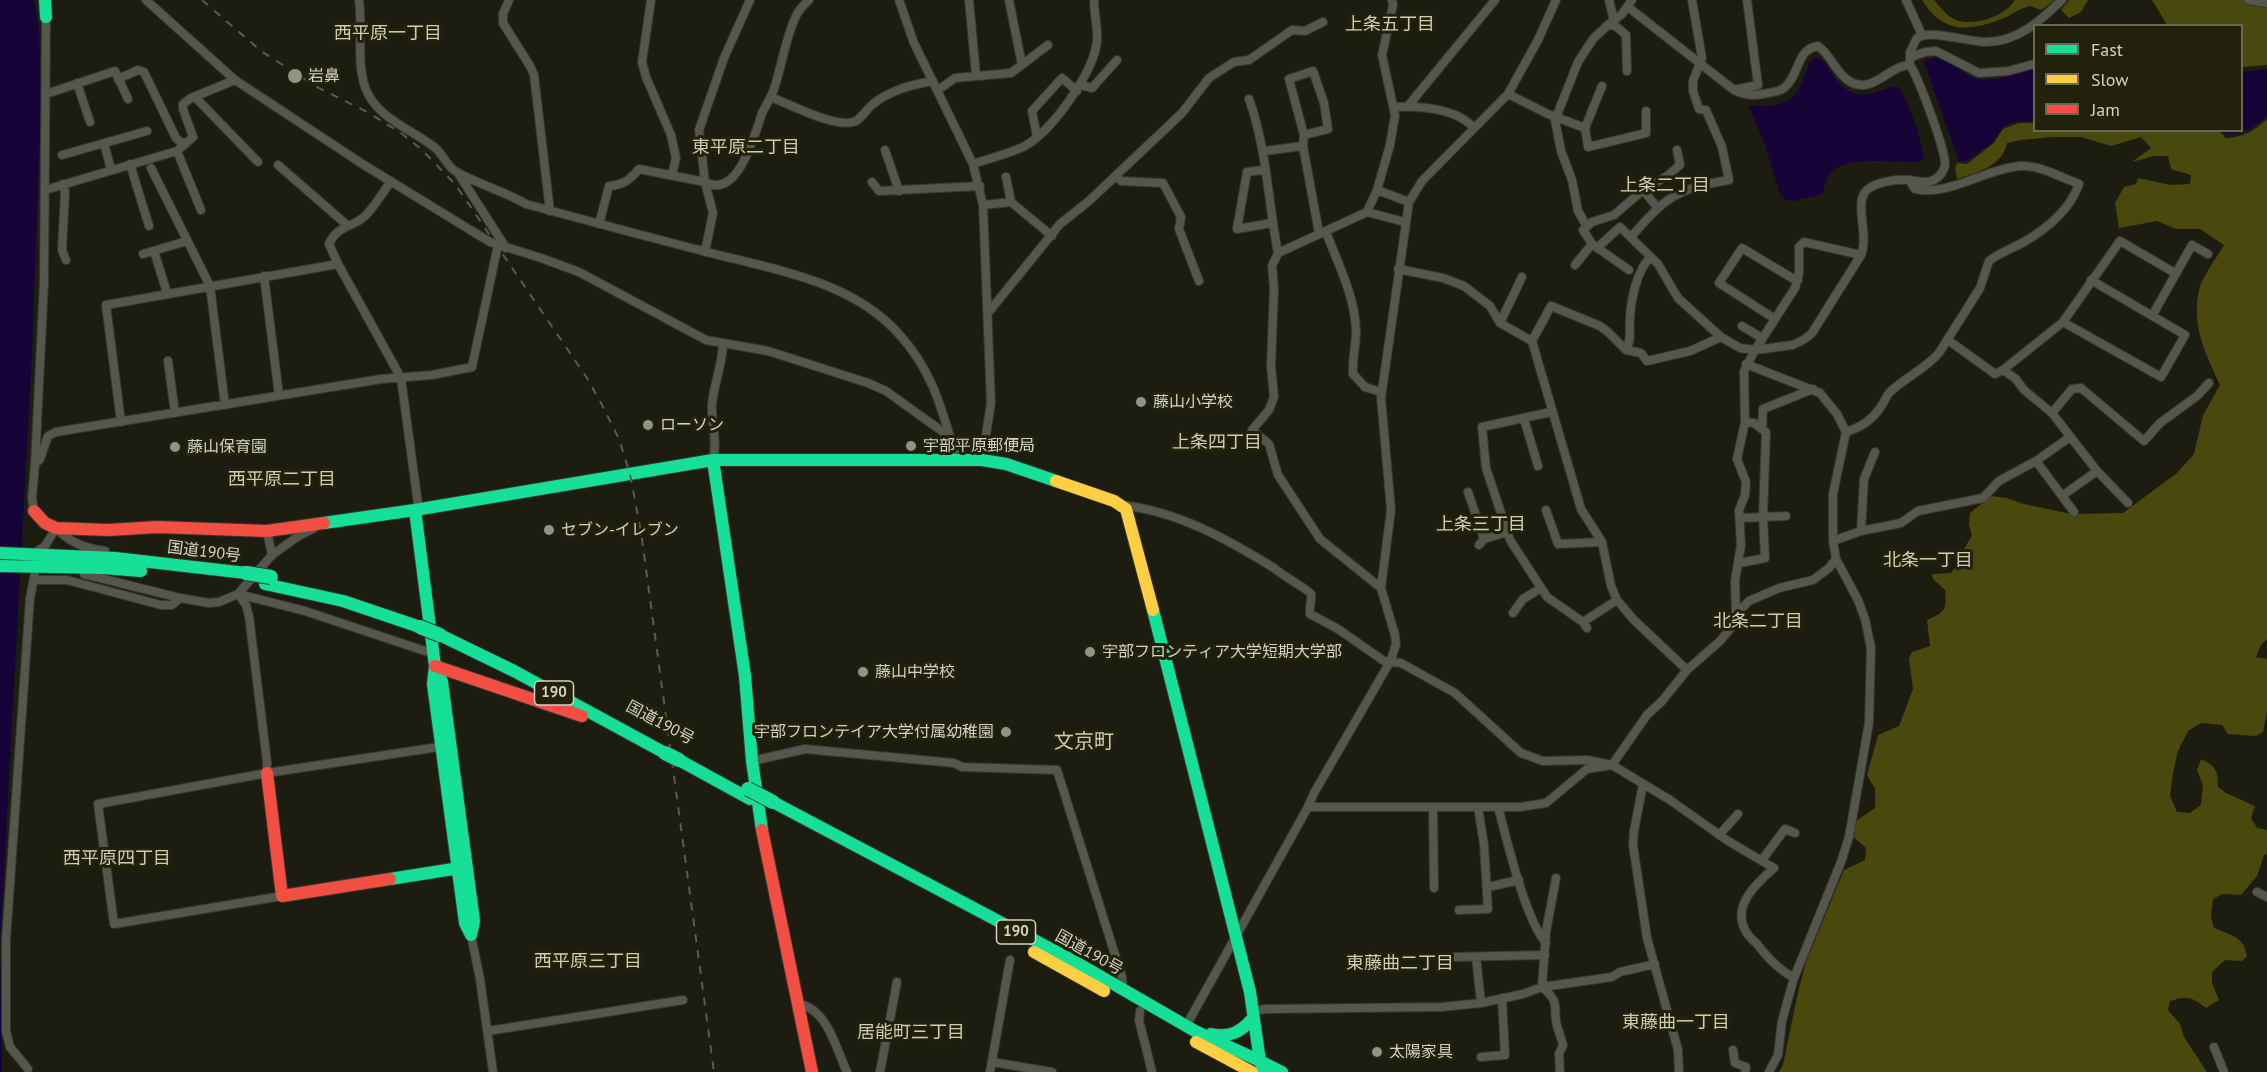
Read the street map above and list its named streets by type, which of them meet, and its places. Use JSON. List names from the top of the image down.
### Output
{
  "streets": {
    "main road": ["国道190号", "190"]
  },
  "districts": [
    "上条五丁目",
    "西平原一丁目",
    "東平原二丁目",
    "上条二丁目",
    "上条四丁目",
    "西平原二丁目",
    "上条三丁目",
    "北条一丁目",
    "北条二丁目",
    "文京町",
    "西平原四丁目",
    "西平原三丁目",
    "東藤曲二丁目",
    "東藤曲一丁目",
    "居能町三丁目"
  ],
  "places": [
    "岩鼻",
    "藤山小学校",
    "ローソン",
    "宇部平原郵便局",
    "藤山保育園",
    "セブン-イレブン",
    "宇部フロンティア大学短期大学部",
    "藤山中学校",
    "宇部フロンテイア大学付属幼稚園",
    "太陽家具"
  ],
  "legend": ["Fast", "Slow", "Jam"]
}
